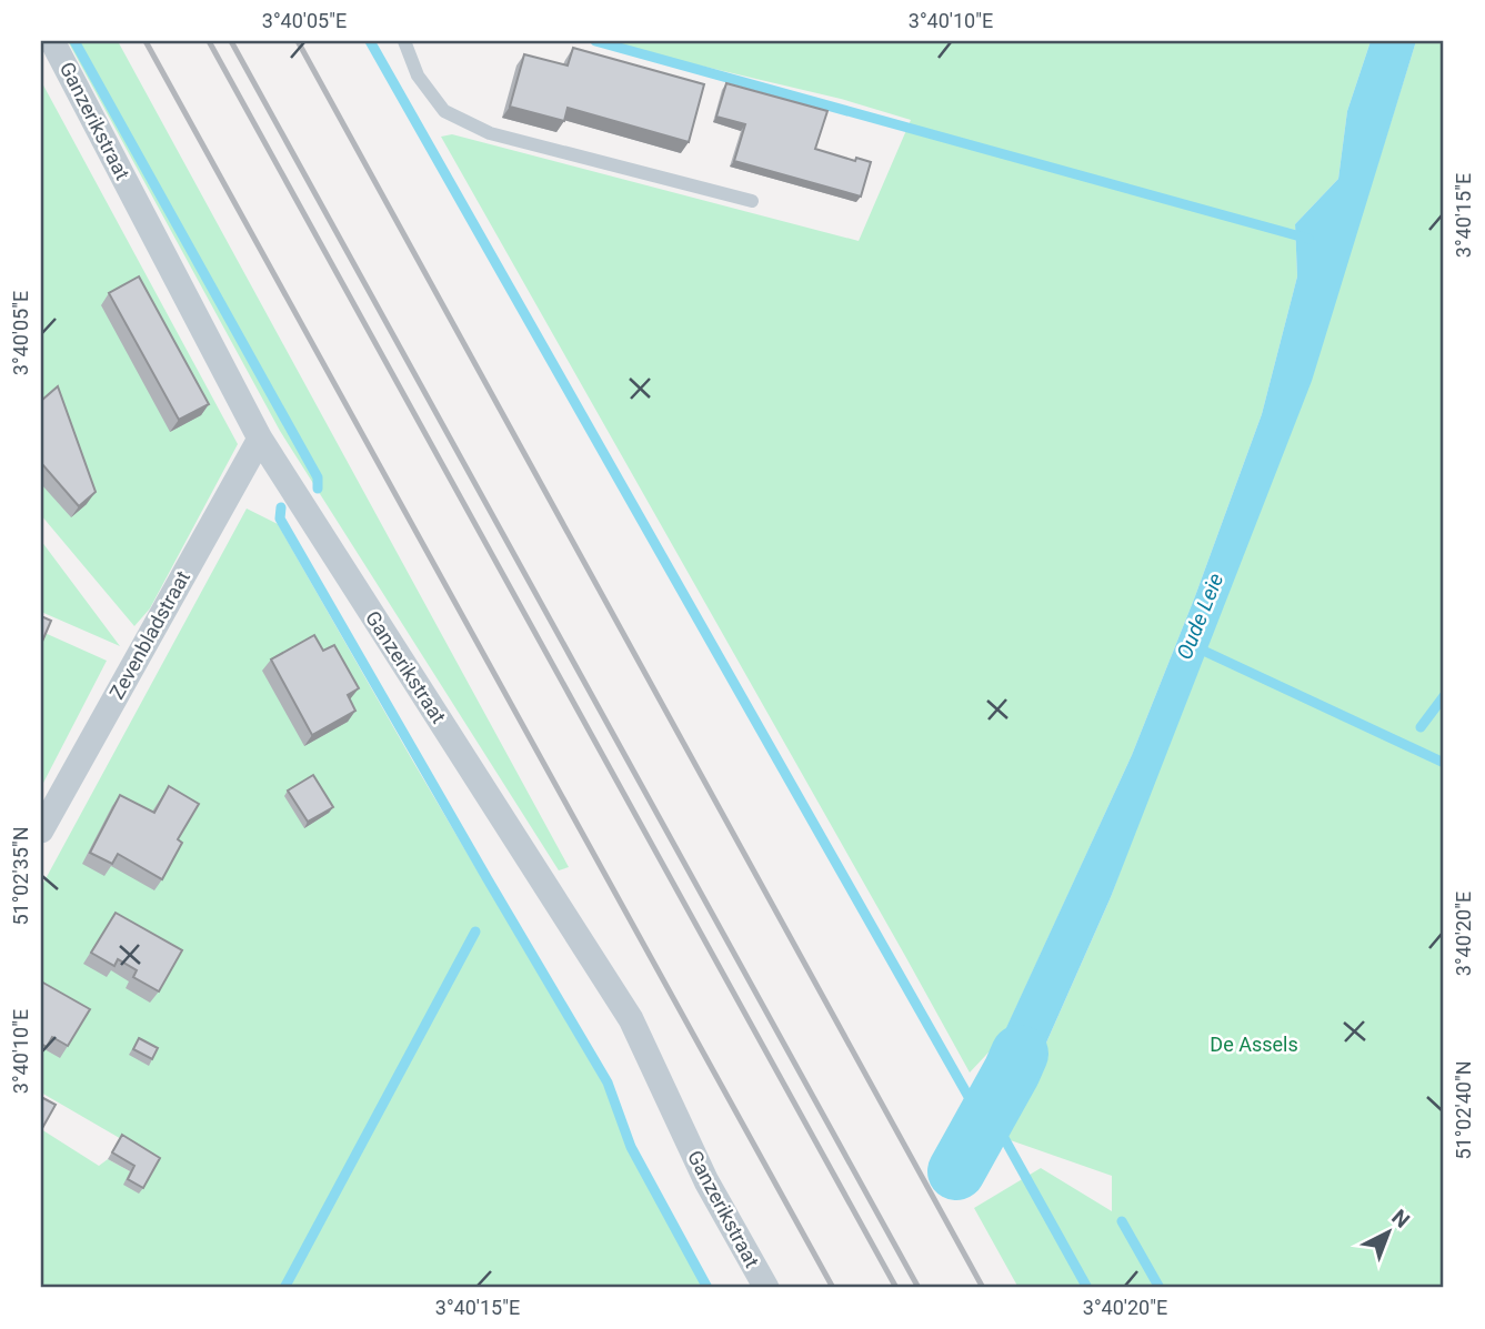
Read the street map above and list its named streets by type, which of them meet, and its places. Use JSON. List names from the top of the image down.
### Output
{
  "streets": {
    "street": ["Ganzerikstraat", "Zevenbladstraat"]
  },
  "crossings": [
    ["Ganzerikstraat", "Zevenbladstraat"]
  ],
  "water": ["Oude Leie"],
  "parks": ["De Assels"],
  "north": "top right",
  "coordinates": [
    "3°40'05\"E",
    "3°40'10\"E",
    "3°40'15\"E",
    "51°02'35\"N",
    "3°40'20\"E",
    "51°02'40\"N"
  ]
}
